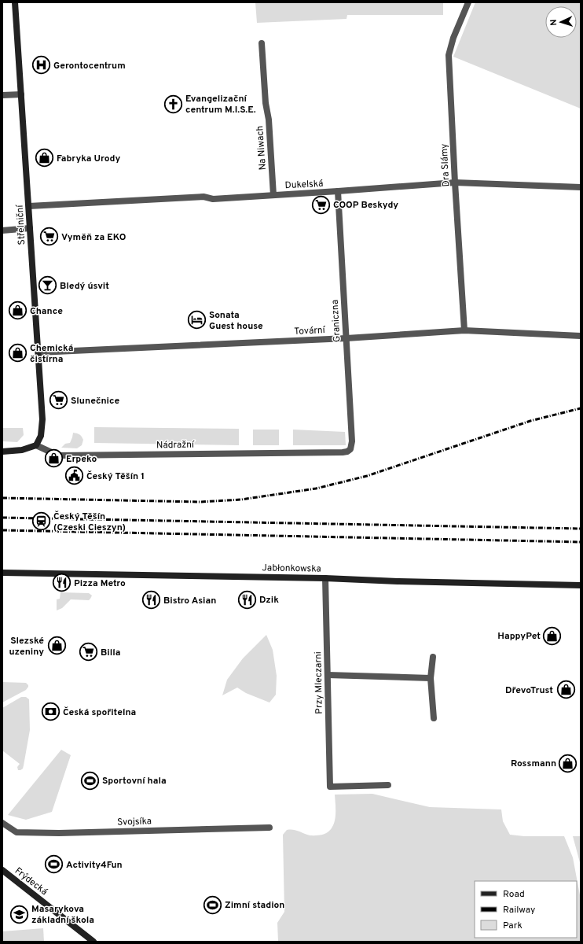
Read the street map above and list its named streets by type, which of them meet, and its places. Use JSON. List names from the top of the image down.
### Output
{
  "streets": {
    "main road": ["Střelniční", "Jabłonkowska", "Frýdecká"],
    "street": [
      "Na Niwach",
      "Dra Slámy",
      "Dukelská",
      "Graniczna",
      "Tovární",
      "Nádražní",
      "Przy Mleczarni",
      "Svojsíka"
    ]
  },
  "crossings": [
    ["Na Niwach", "Dukelská"],
    ["Dra Slámy", "Dukelská"],
    ["Dra Slámy", "Tovární"],
    ["Dukelská", "Střelniční"],
    ["Dukelská", "Graniczna"],
    ["Střelniční", "Tovární"],
    ["Střelniční", "Nádražní"],
    ["Graniczna", "Tovární"],
    ["Graniczna", "Nádražní"],
    ["Jabłonkowska", "Przy Mleczarni"]
  ],
  "places": {
    "hospital": ["Gerontocentrum"],
    "church": ["Evangelizační centrum M.I.S.E."],
    "shop": [
      "Fabryka Urody",
      "Chance",
      "Chemická čistírna",
      "Erpeko",
      "HappyPet",
      "Slezské uzeniny",
      "DřevoTrust",
      "Rossmann"
    ],
    "supermarket": [
      "COOP Beskydy",
      "Vyměň za EKO",
      "Slunečnice",
      "Billa"
    ],
    "bar": ["Bledý úsvit"],
    "hotel": ["Sonata Guest house"],
    "public building": ["Český Těšín 1"],
    "station": ["Český Těšín (Czeski Cieszyn)"],
    "restaurant": ["Pizza Metro", "Dzik", "Bistro Asian"],
    "bank": ["Česká spořitelna"],
    "sports": ["Sportovní hala", "Activity4Fun", "Zimní stadion"],
    "school or university": ["Masarykova základní škola"]
  },
  "legend": ["Road", "Railway", "Park"],
  "north": "left"
}
